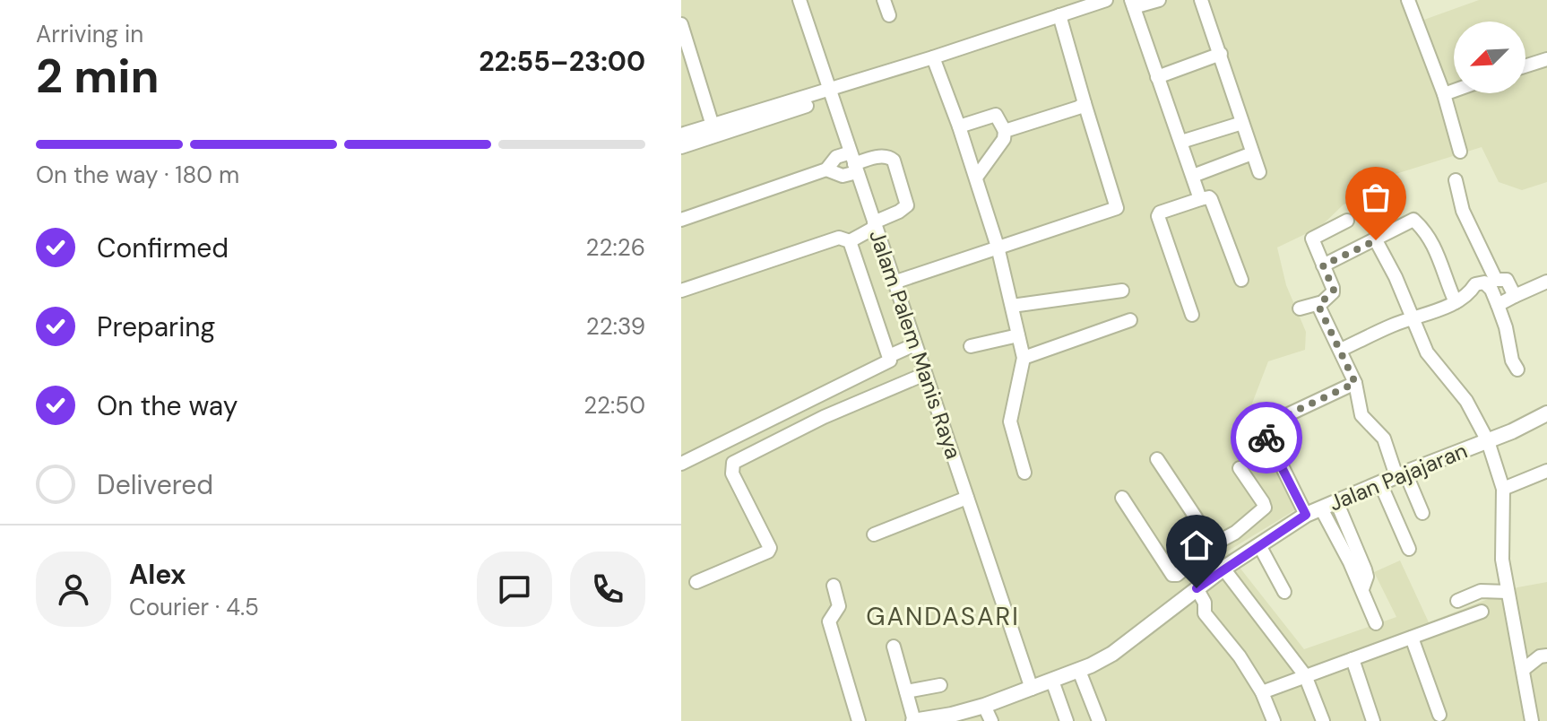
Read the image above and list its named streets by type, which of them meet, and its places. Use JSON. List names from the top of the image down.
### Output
{
  "streets": {
    "main road": ["Jalan Pajajaran"],
    "street": ["Jalam Palem Manis Raya"]
  },
  "crossings": [
    ["Jalam Palem Manis Raya", "Jalan Pajajaran"]
  ],
  "districts": ["GANDASARI"],
  "north": "bottom left",
  "page": {
    "heading": ["2 min", "Arriving in", "22:55–23:00"],
    "panel": ["Alex", "Courier · 4.5"],
    "bar": "On the way · 180 m",
    "list": [
      ["Confirmed", "22:26"],
      ["Preparing", "22:39"],
      ["On the way", "22:50"],
      "Delivered"
    ]
  }
}
